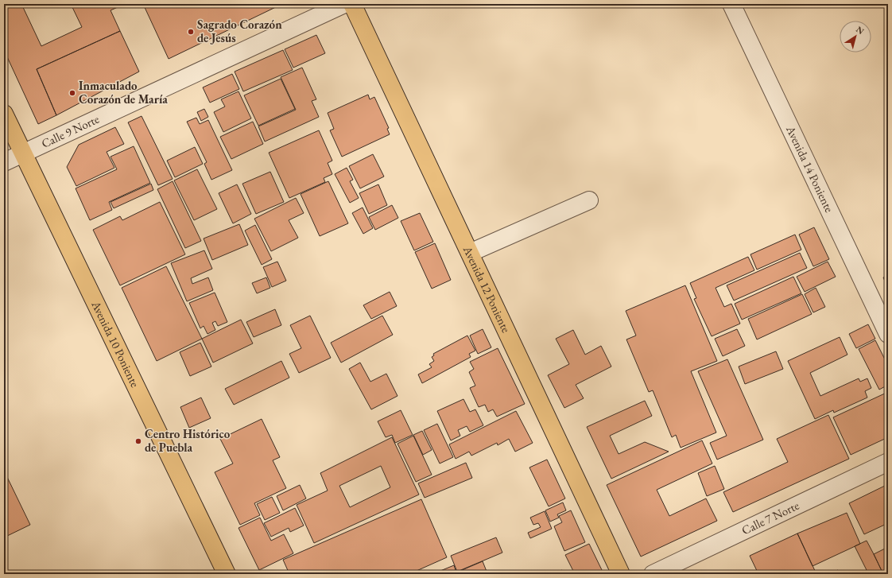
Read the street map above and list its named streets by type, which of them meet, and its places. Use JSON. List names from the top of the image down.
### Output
{
  "streets": {
    "main road": ["Avenida 12 Poniente", "Avenida 10 Poniente"],
    "street": ["Calle 9 Norte", "Avenida 14 Poniente", "Calle 7 Norte"]
  },
  "crossings": [
    ["Calle 9 Norte", "Avenida 10 Poniente"]
  ],
  "places": ["Sagrado Corazón de Jesús", "Inmaculado Corazón de María", "Centro Histórico de Puebla"],
  "north": "top right"
}
